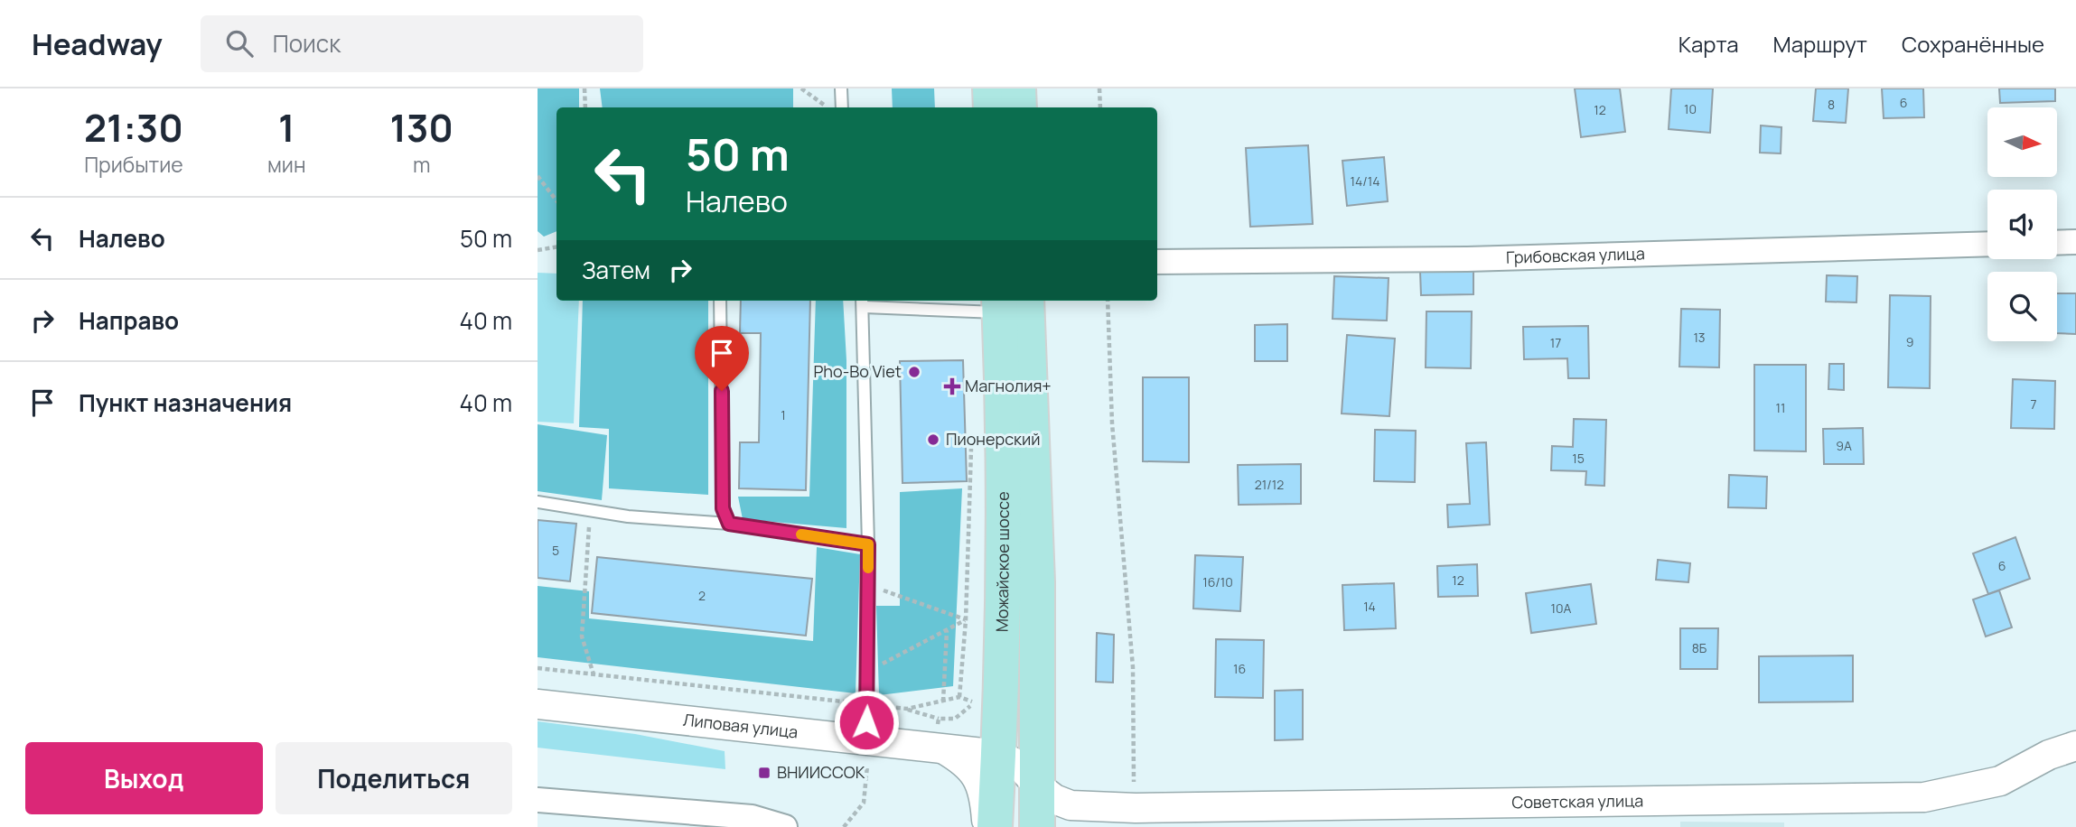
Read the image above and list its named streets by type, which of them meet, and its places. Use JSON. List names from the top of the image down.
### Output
{
  "streets": {
    "main road": ["Можайское шоссе"],
    "street": ["Грибовская улица", "Липовая улица", "Советская улица"]
  },
  "crossings": [
    ["Можайское шоссе", "Липовая улица"],
    ["Можайское шоссе", "Советская улица"],
    ["Липовая улица", "Советская улица"]
  ],
  "places": {
    "other": ["Pho-Bo Viet", "Пионерский"],
    "health": ["Магнолия+"],
    "transit": ["ВНИИССОК"]
  },
  "house_numbers": [
    "6",
    "8",
    "10",
    "12",
    "14/14",
    "13",
    "9",
    "17",
    "7",
    "11",
    "1",
    "9А",
    "15",
    "21/12",
    "5",
    "6",
    "12",
    "16/10",
    "2",
    "14",
    "10А",
    "8Б",
    "16"
  ],
  "north": "right",
  "page": {
    "header": "Headway",
    "search": "Поиск",
    "nav": ["Карта", "Маршрут", "Сохранённые"],
    "eta": [
      "21:30",
      "Прибытие",
      "1",
      "мин",
      "130",
      "m"
    ],
    "turn": ["50 m", "Налево"],
    "list": [
      {
        "name": "Налево",
        "value": "50 m"
      },
      {
        "name": "Направо",
        "value": "40 m"
      },
      {
        "name": "Пункт назначения",
        "value": "40 m"
      }
    ],
    "then": "Затем",
    "buttons": ["Выход", "Поделиться"]
  }
}
